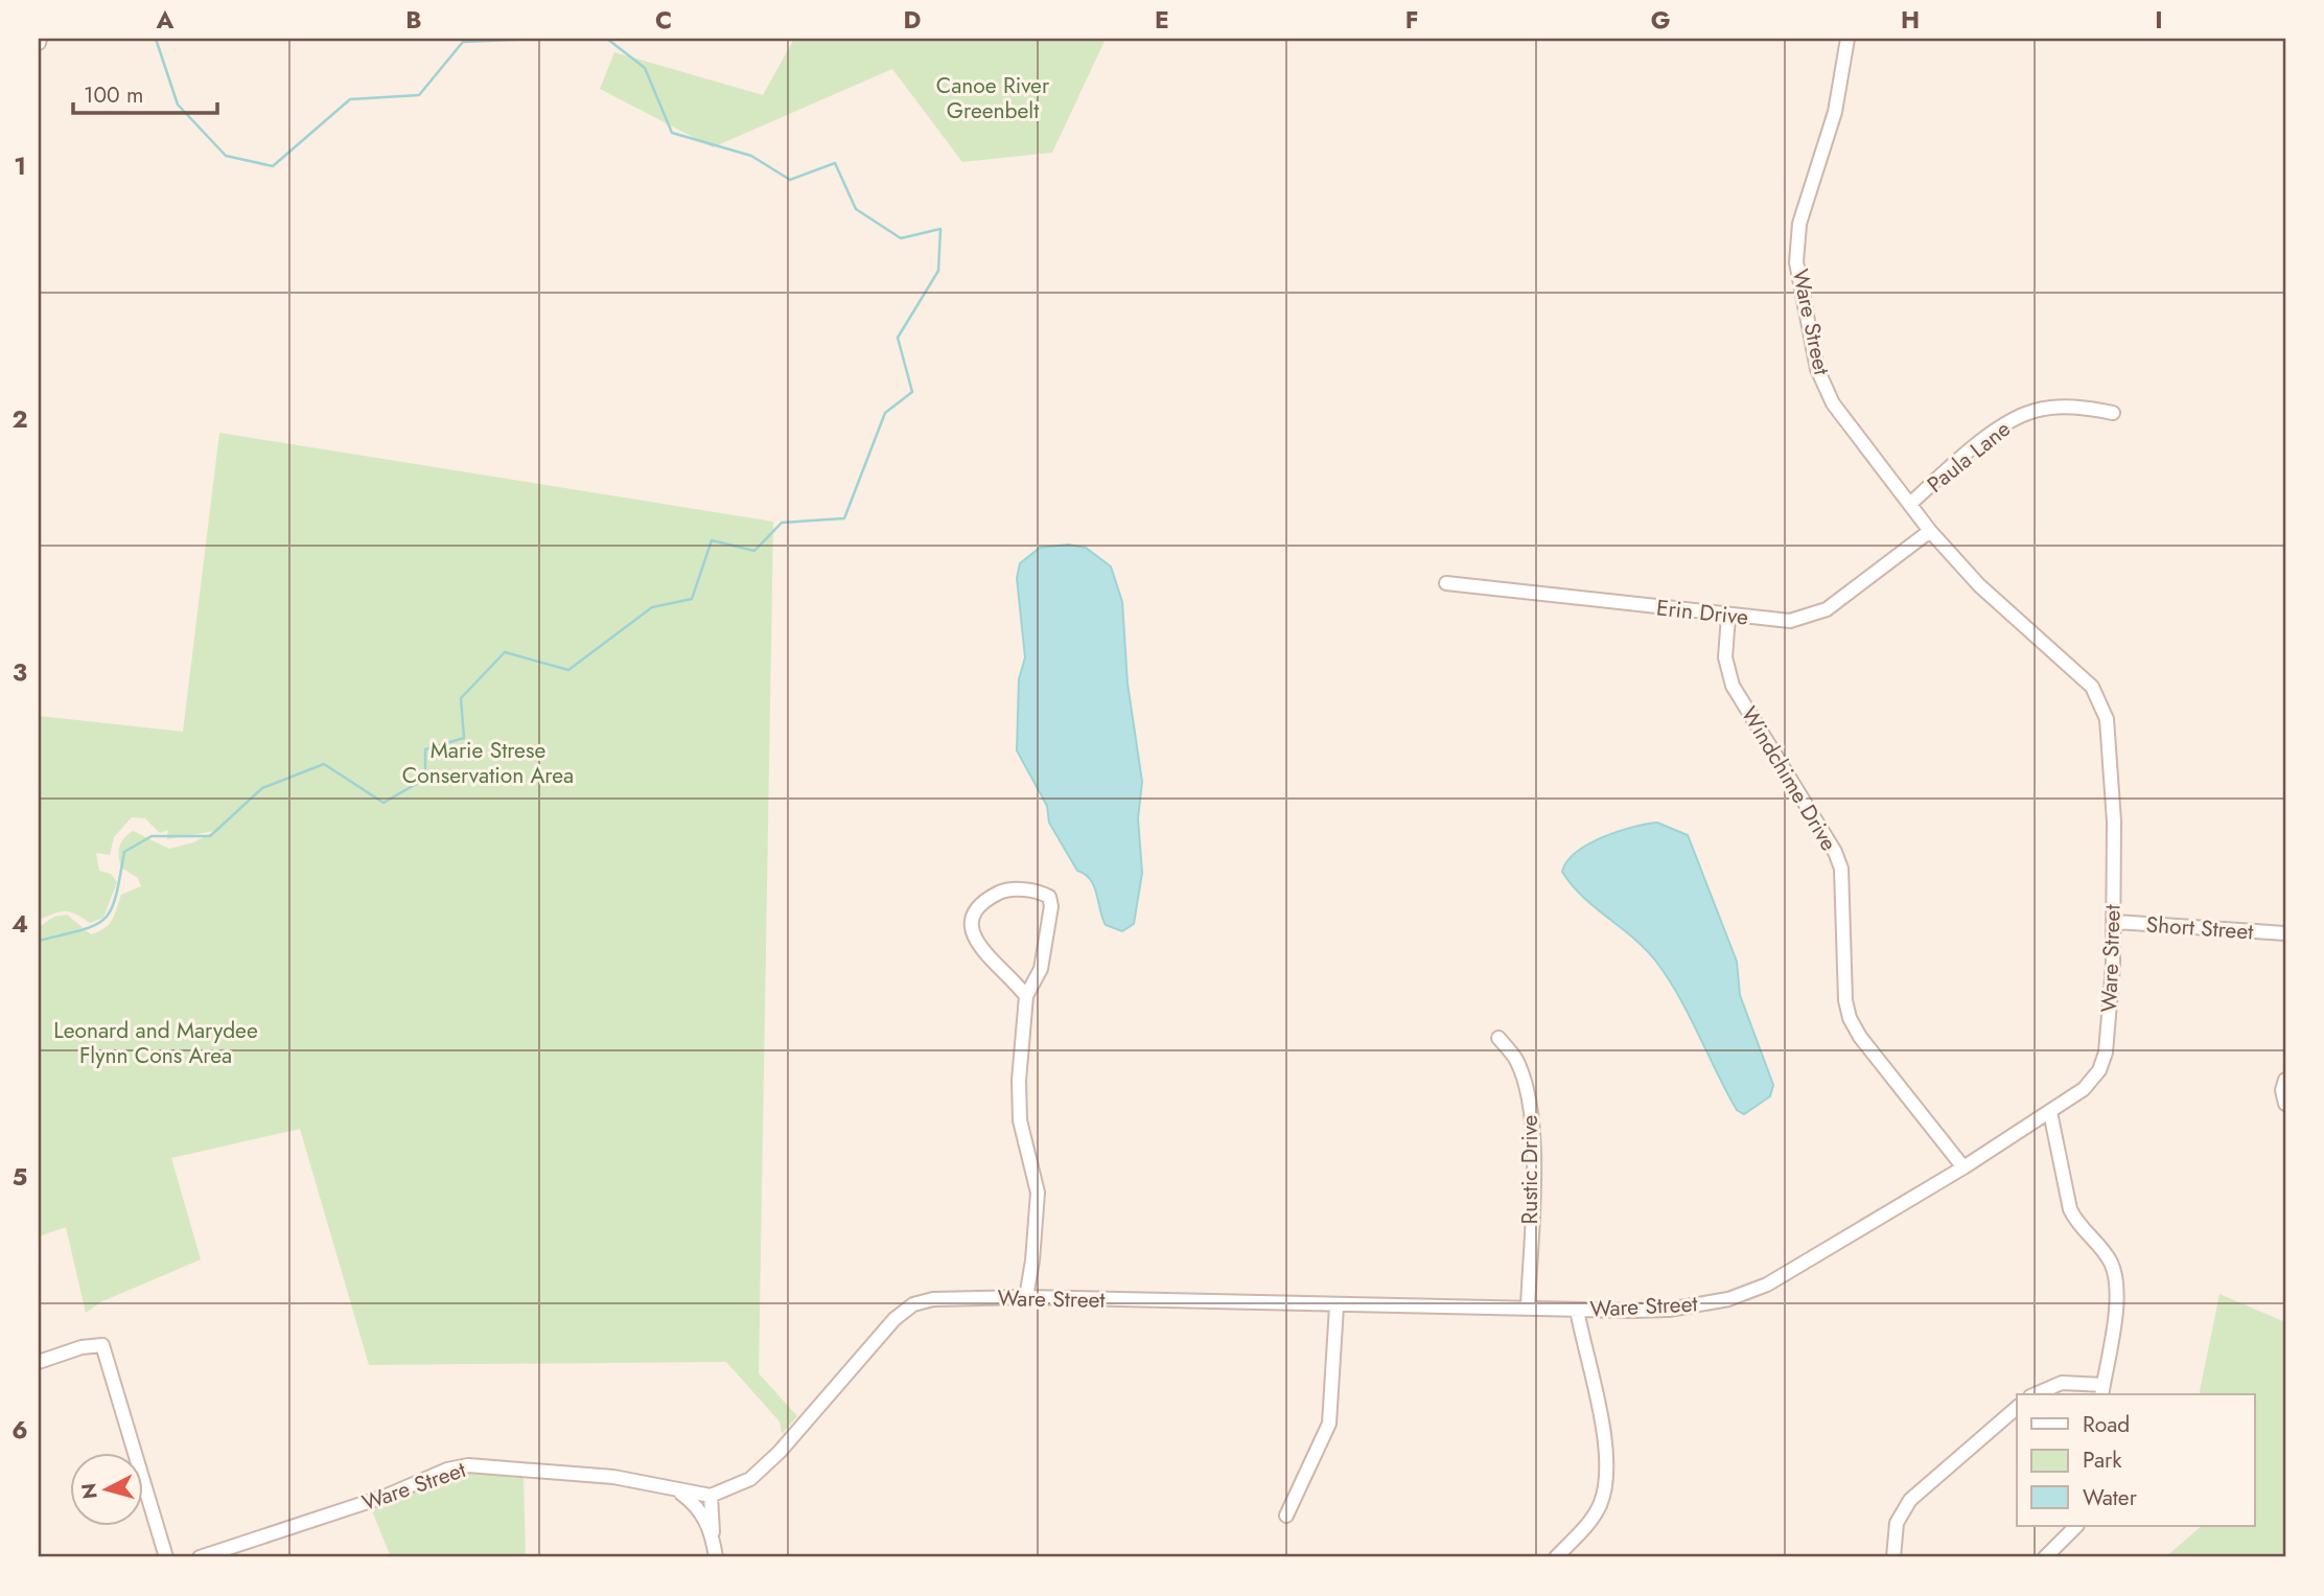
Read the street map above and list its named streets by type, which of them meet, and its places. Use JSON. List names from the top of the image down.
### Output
{
  "streets": {
    "street": [
      "Ware Street",
      "Paula Lane",
      "Erin Drive",
      "Windchime Drive",
      "Short Street",
      "Rustic Drive"
    ]
  },
  "crossings": [
    ["Ware Street", "Paula Lane"],
    ["Ware Street", "Erin Drive"],
    ["Ware Street", "Windchime Drive"],
    ["Ware Street", "Short Street"],
    ["Ware Street", "Rustic Drive"],
    ["Erin Drive", "Windchime Drive"]
  ],
  "parks": ["Canoe River Greenbelt", "Marie Strese Conservation Area", "Leonard and Marydee Flynn Cons Area"],
  "legend": ["Road", "Park", "Water"],
  "scale_bar": "100 m",
  "north": "left",
  "grid": {
    "columns": [
      "A",
      "B",
      "C",
      "D",
      "E",
      "F",
      "G",
      "H",
      "I"
    ],
    "rows": [
      "1",
      "2",
      "3",
      "4",
      "5",
      "6"
    ]
  }
}
